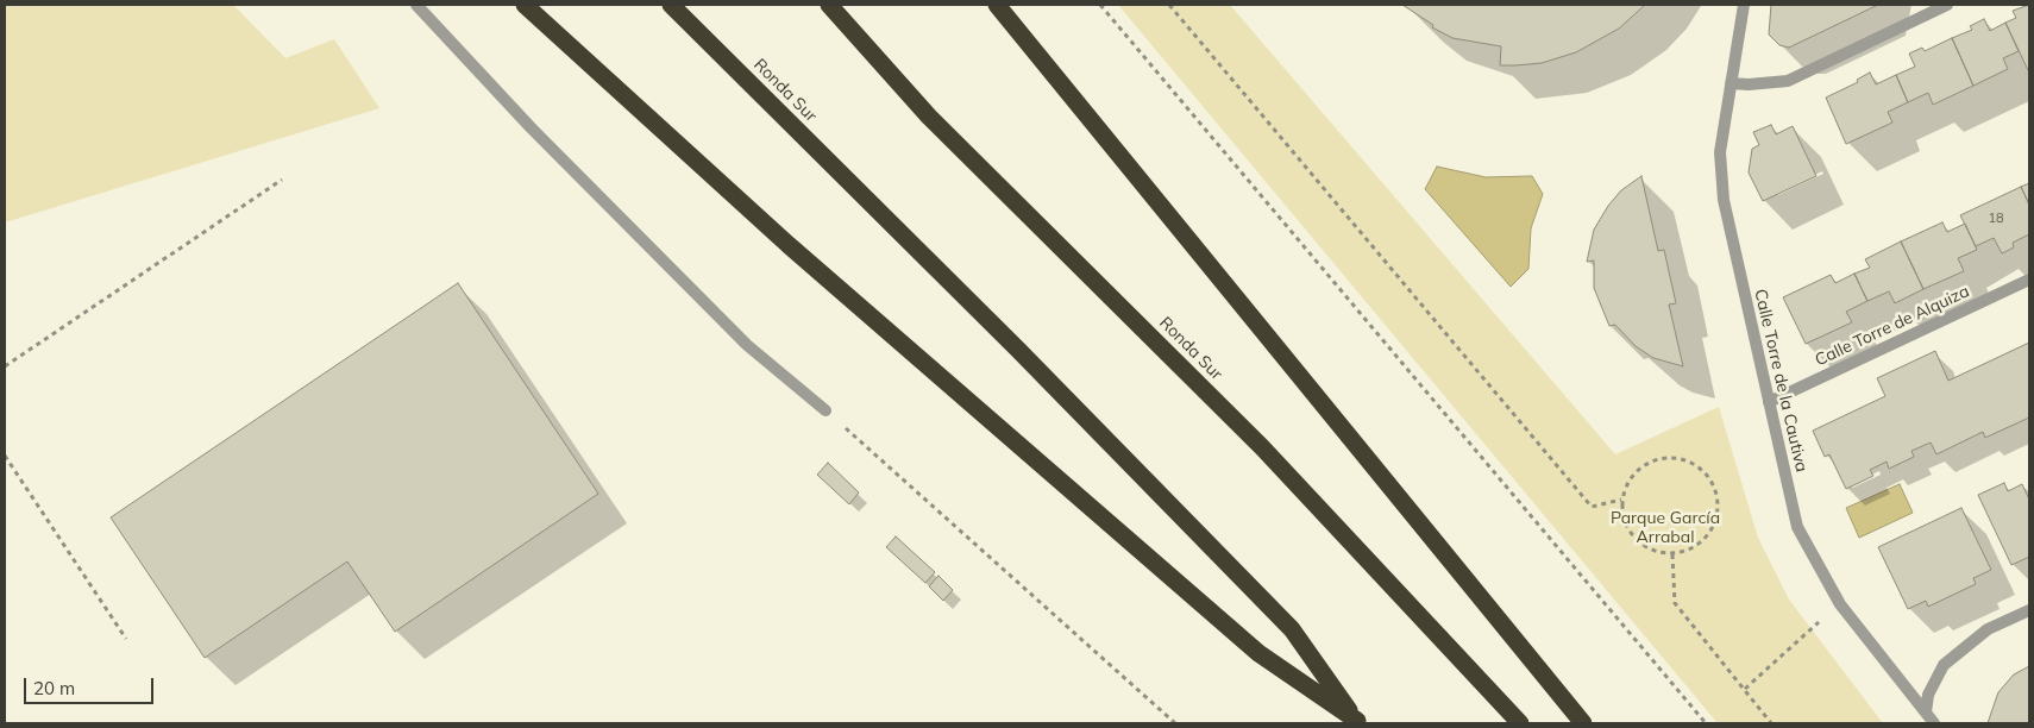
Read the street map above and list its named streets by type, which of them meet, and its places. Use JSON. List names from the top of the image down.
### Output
{
  "streets": {
    "highway": ["Ronda Sur"],
    "street": ["Calle Torre de Alquiza", "Calle Torre de la Cautiva"]
  },
  "crossings": [
    ["Calle Torre de Alquiza", "Calle Torre de la Cautiva"]
  ],
  "parks": ["Parque García Arrabal"],
  "house_numbers": ["18"],
  "scale_bar": "20 m"
}
